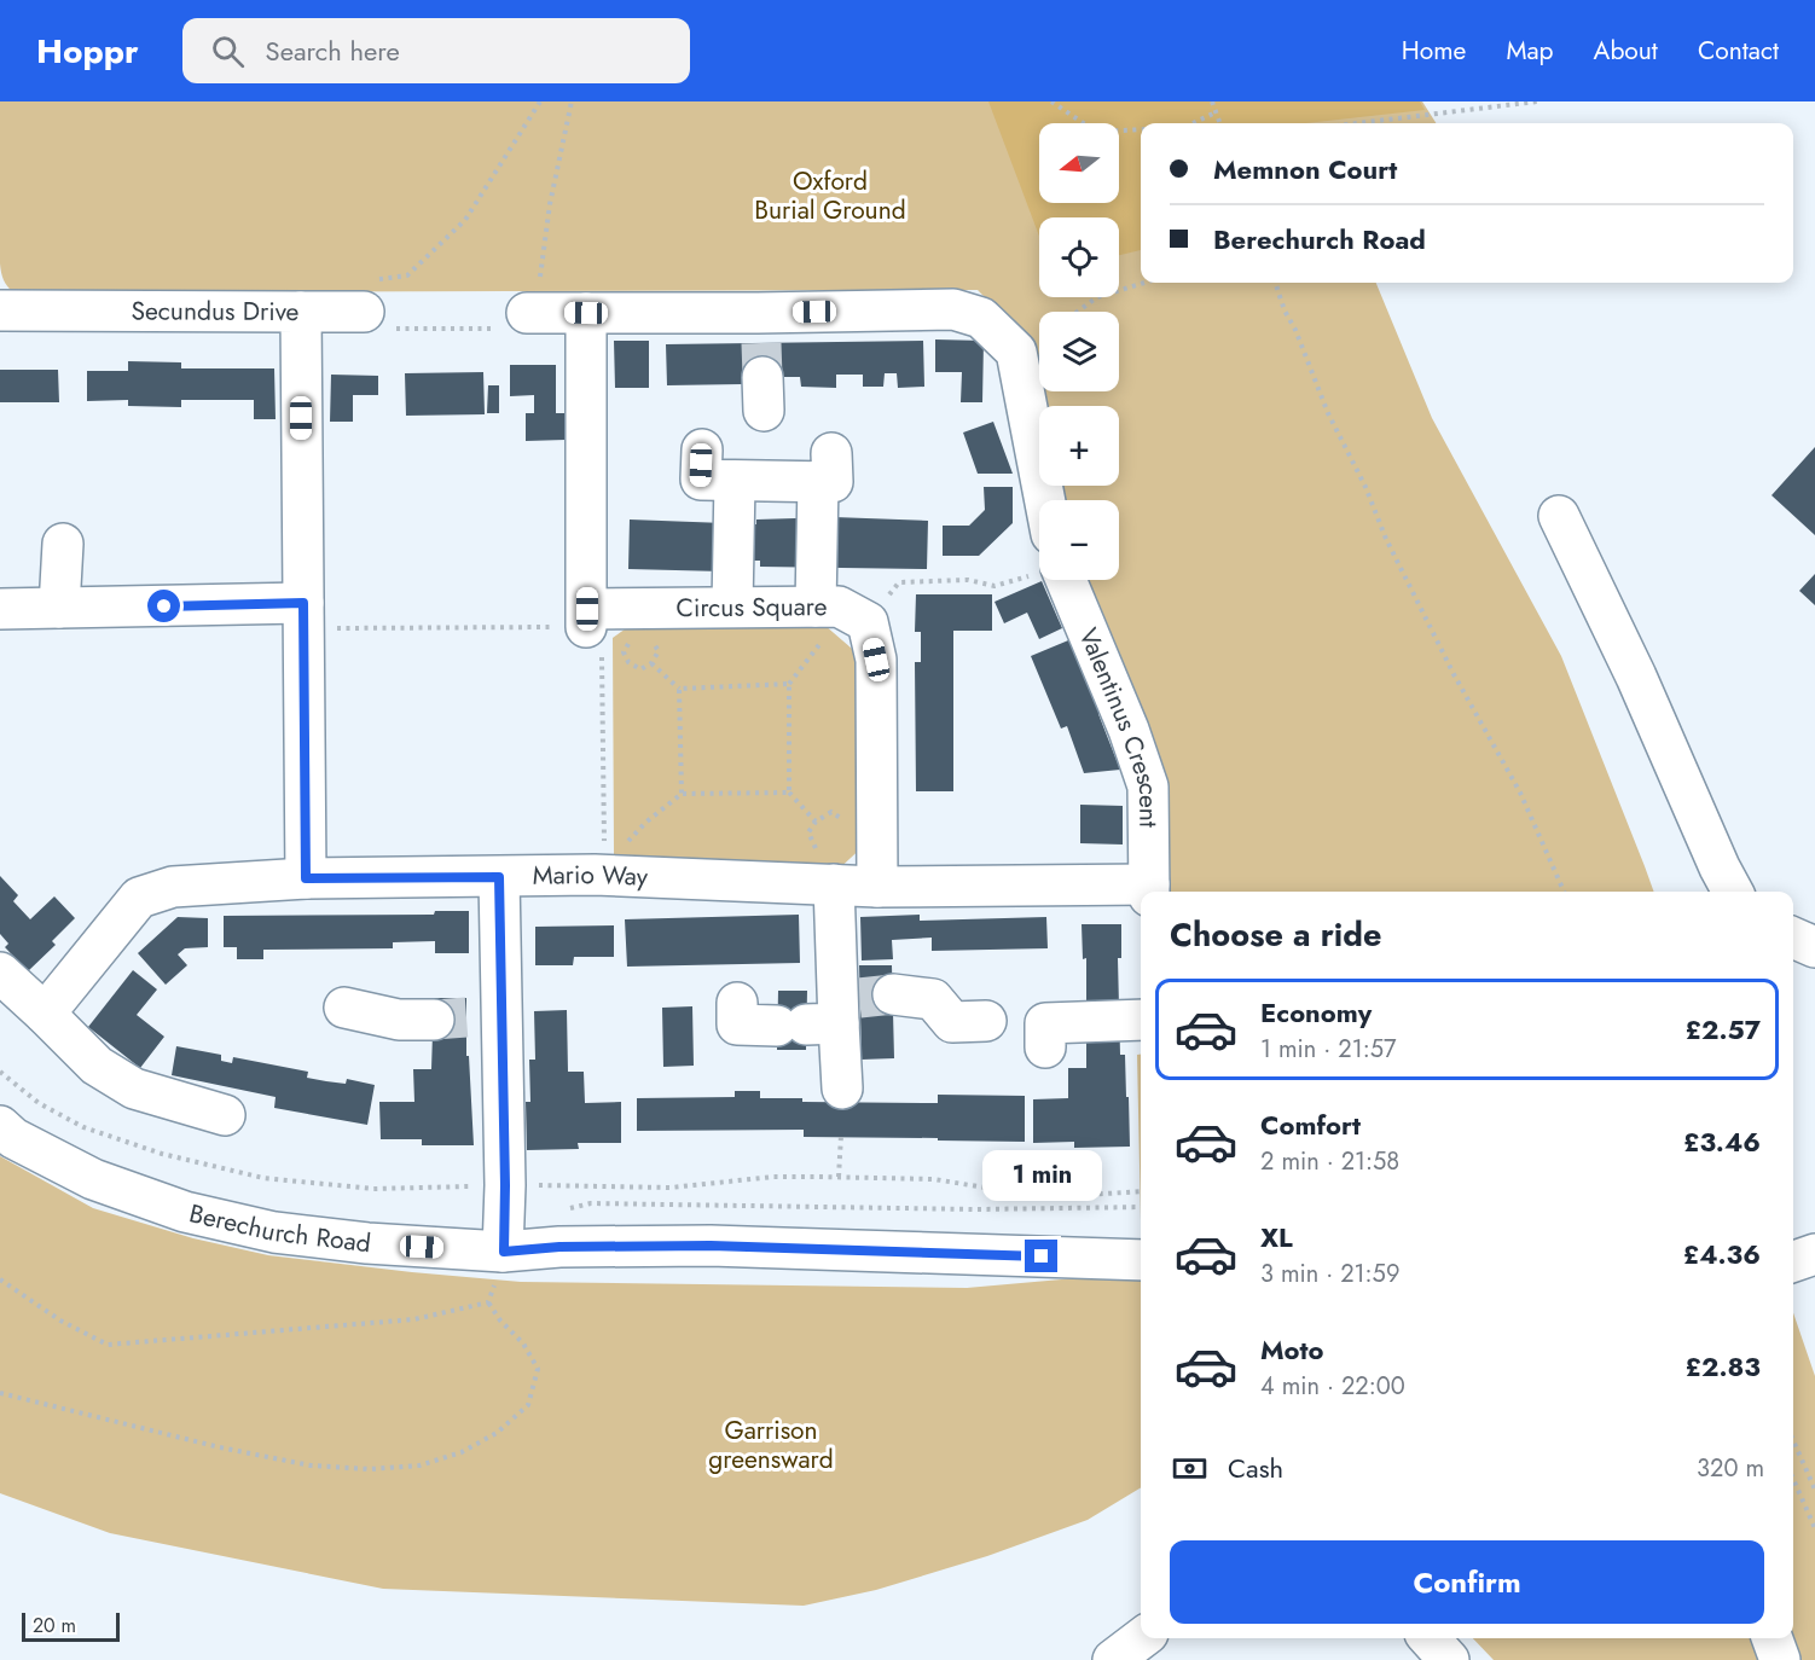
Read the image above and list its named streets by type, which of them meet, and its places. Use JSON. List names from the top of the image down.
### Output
{
  "streets": {
    "street": [
      "Secundus Drive",
      "Circus Square",
      "Valentinus Crescent",
      "Mario Way",
      "Berechurch Road"
    ]
  },
  "crossings": [
    ["Secundus Drive", "Mario Way"],
    ["Valentinus Crescent", "Mario Way"]
  ],
  "parks": ["Oxford Burial Ground", "Garrison greensward"],
  "scale_bar": "20 m",
  "north": "left",
  "page": {
    "header": "Hoppr",
    "search": "Search here",
    "nav": [
      "Home",
      "Map",
      "About",
      "Contact"
    ],
    "map_buttons": ["+", "−"],
    "banner": ["Memnon Court", "Berechurch Road"],
    "heading": "Choose a ride",
    "list": [
      {
        "name": "Economy",
        "note": "1 min · 21:57",
        "value": "£2.57"
      },
      {
        "name": "Comfort",
        "note": "2 min · 21:58",
        "value": "£3.46"
      },
      {
        "name": "XL",
        "note": "3 min · 21:59",
        "value": "£4.36"
      },
      {
        "name": "Moto",
        "note": "4 min · 22:00",
        "value": "£2.83"
      }
    ],
    "bubble": "1 min",
    "pay": ["Cash", "320 m"],
    "buttons": "Confirm",
    "scale": "20 m"
  }
}
